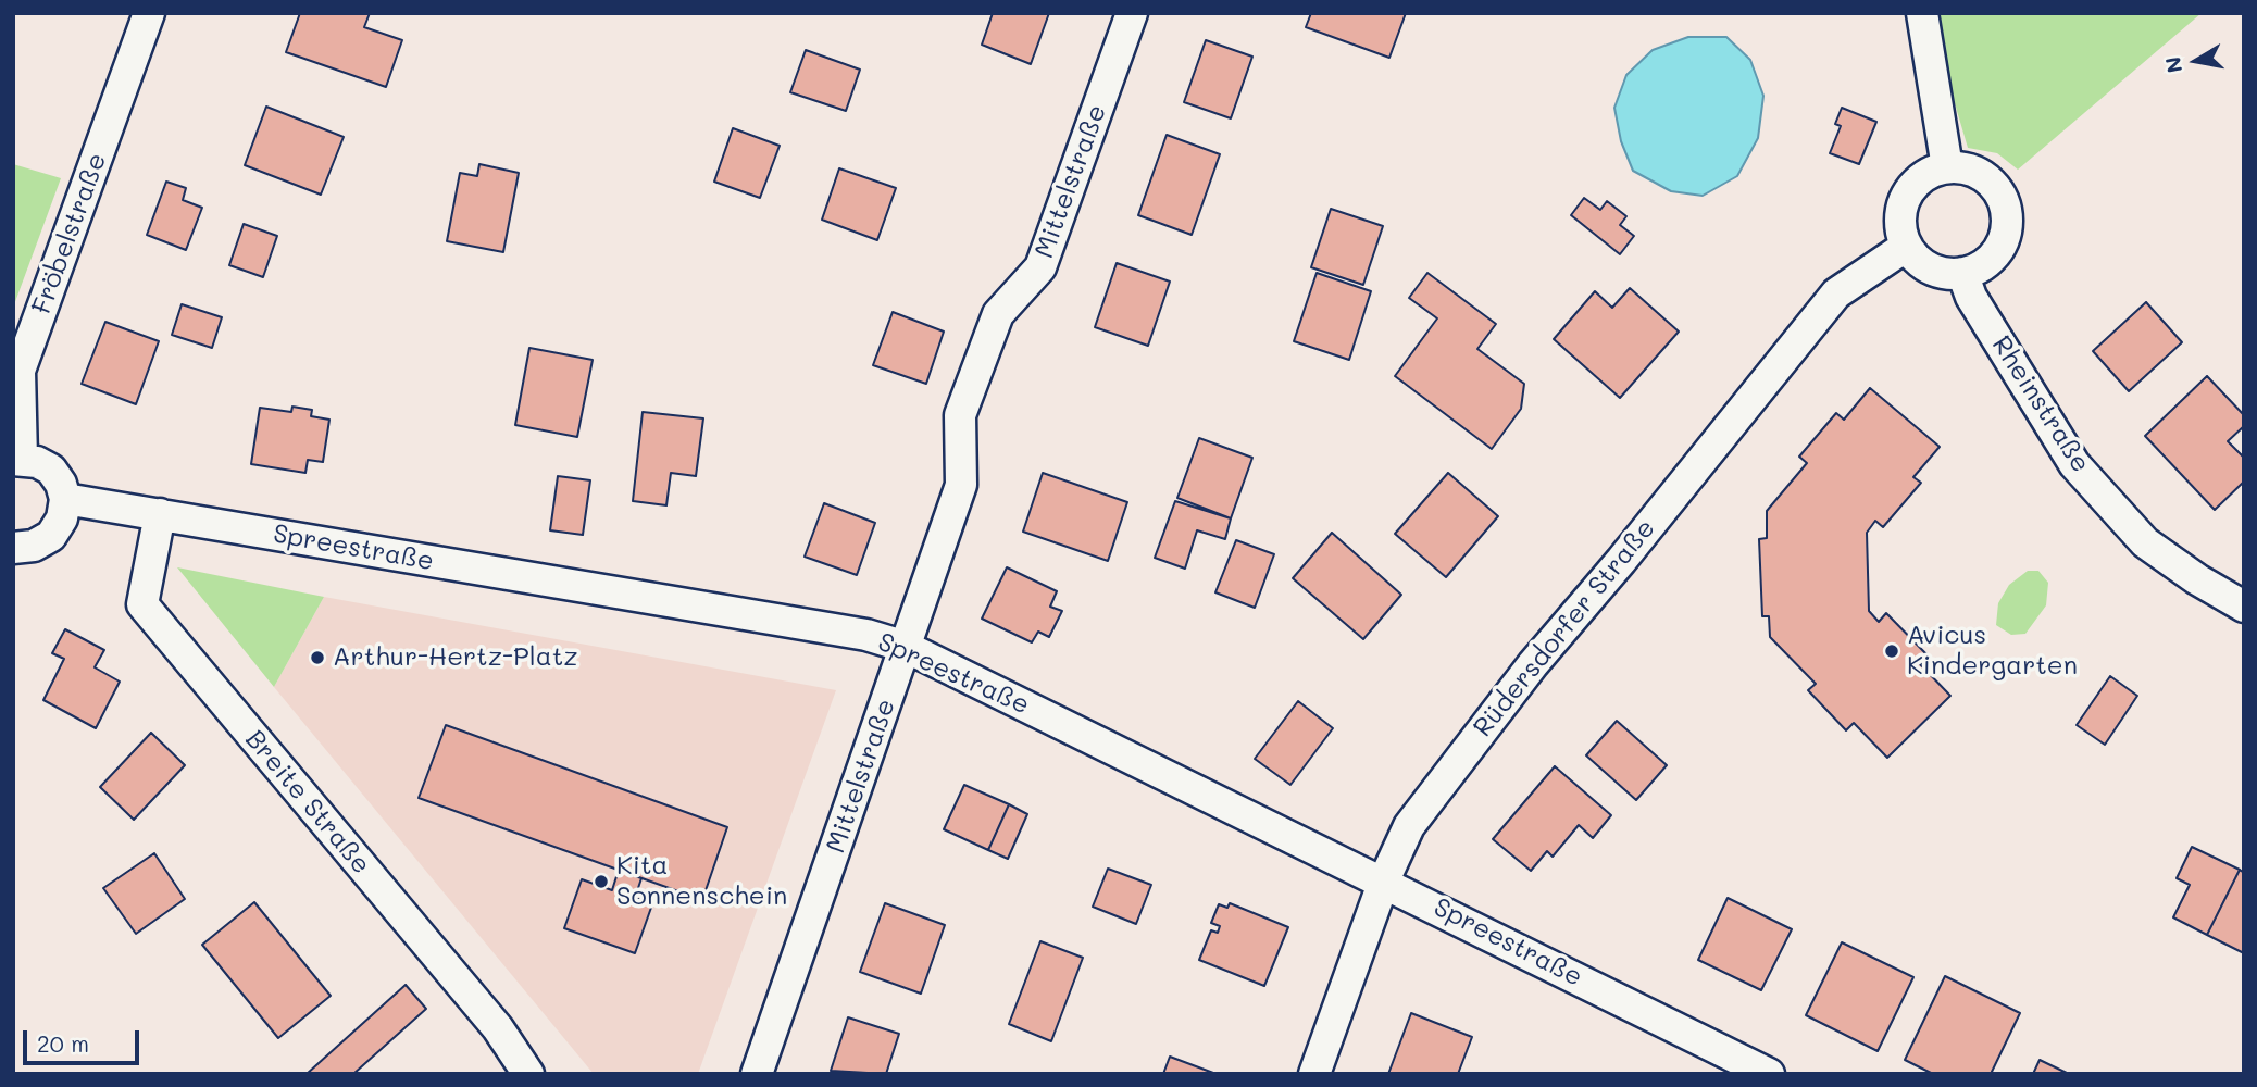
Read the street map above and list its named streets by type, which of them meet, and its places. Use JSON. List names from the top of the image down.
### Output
{
  "streets": {
    "street": [
      "Mittelstraße",
      "Fröbelstraße",
      "Rheinstraße",
      "Spreestraße",
      "Rüdersdorfer Straße",
      "Breite Straße"
    ]
  },
  "crossings": [
    ["Mittelstraße", "Spreestraße"],
    ["Rheinstraße", "Rüdersdorfer Straße"],
    ["Spreestraße", "Rüdersdorfer Straße"],
    ["Spreestraße", "Breite Straße"]
  ],
  "places": ["Avicus Kindergarten", "Arthur-Hertz-Platz", "Kita Sonnenschein"],
  "scale_bar": "20 m",
  "north": "left"
}
